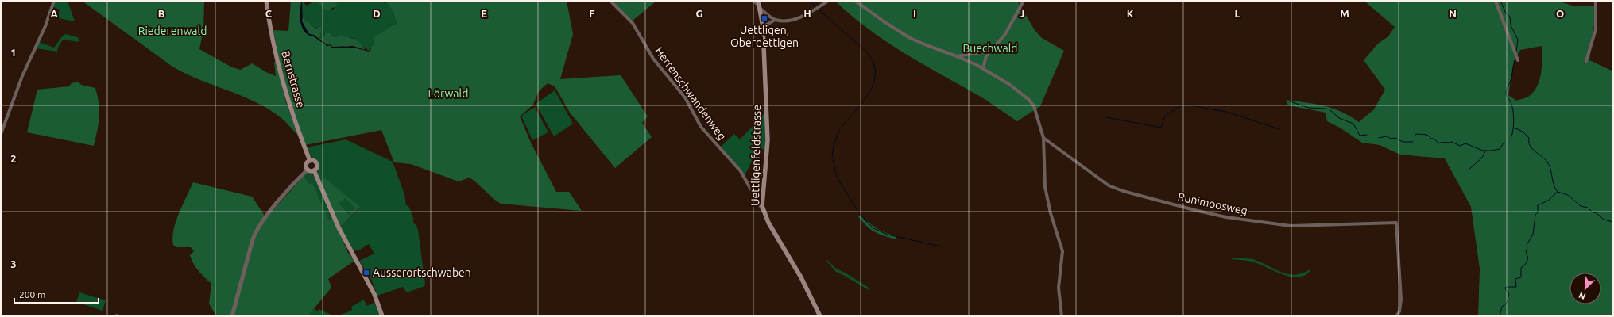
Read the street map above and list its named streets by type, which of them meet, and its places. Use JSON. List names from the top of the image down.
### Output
{
  "streets": {
    "main road": ["Bernstrasse", "Uettligenfeldstrasse"],
    "street": ["Herrenschwandenweg", "Runimoosweg"]
  },
  "crossings": [
    ["Herrenschwandenweg", "Uettligenfeldstrasse"]
  ],
  "parks": ["Riederenwald", "Buechwald", "Lörwald"],
  "places": {
    "transit": ["Uettligen, Oberdettigen", "Ausserortschwaben"]
  },
  "scale_bar": "200 m",
  "north": "bottom left",
  "grid": {
    "columns": [
      "A",
      "B",
      "C",
      "D",
      "E",
      "F",
      "G",
      "H",
      "I",
      "J",
      "K",
      "L",
      "M",
      "N",
      "O"
    ],
    "rows": ["1", "2", "3"]
  }
}
